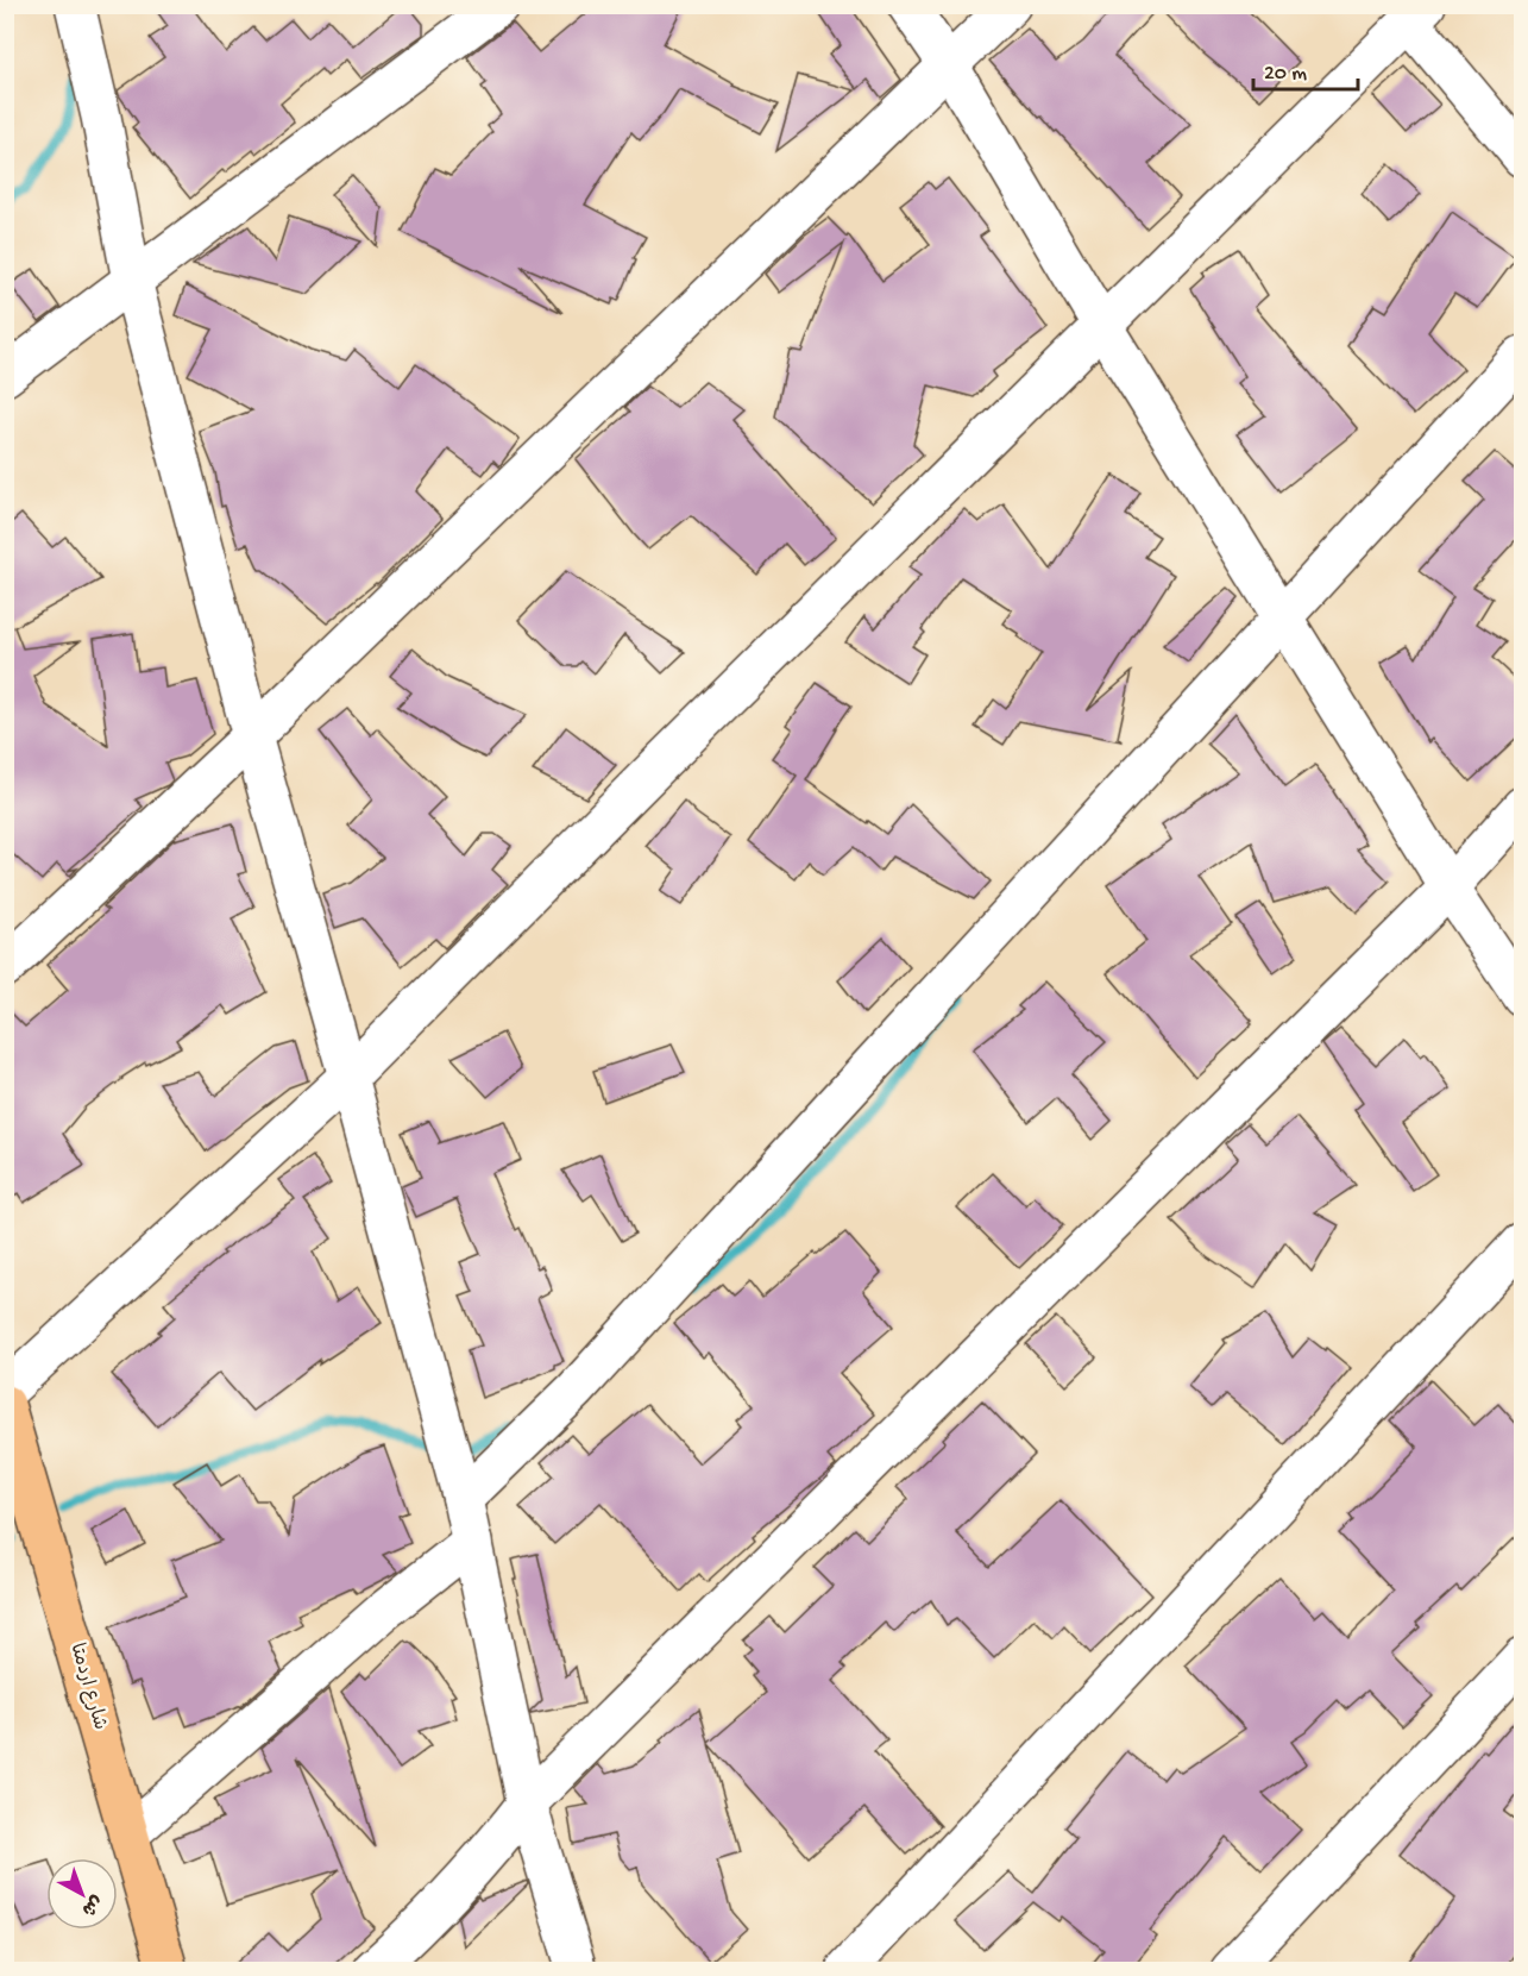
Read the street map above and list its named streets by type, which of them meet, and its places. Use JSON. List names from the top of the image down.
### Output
{
  "streets": {
    "main road": ["شارع اردمتا"]
  },
  "scale_bar": "20 m",
  "north": "bottom right"
}
